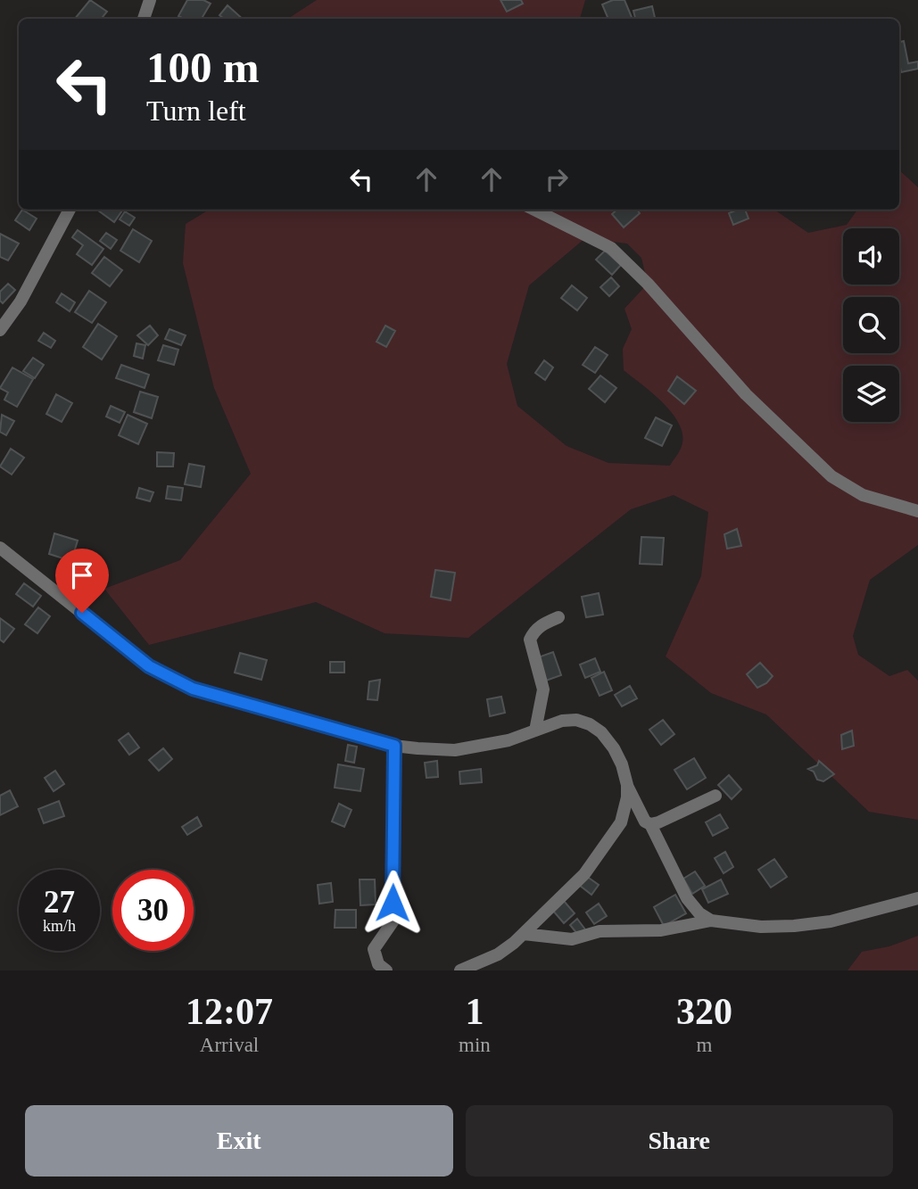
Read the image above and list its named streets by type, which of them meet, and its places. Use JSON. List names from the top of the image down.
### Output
{
  "page": {
    "turn": ["100 m", "Turn left"],
    "speed": "27 km/h",
    "limit": "30",
    "eta": [
      "12:07",
      "Arrival",
      "1",
      "min",
      "320",
      "m"
    ],
    "buttons": ["Exit", "Share"]
  }
}
